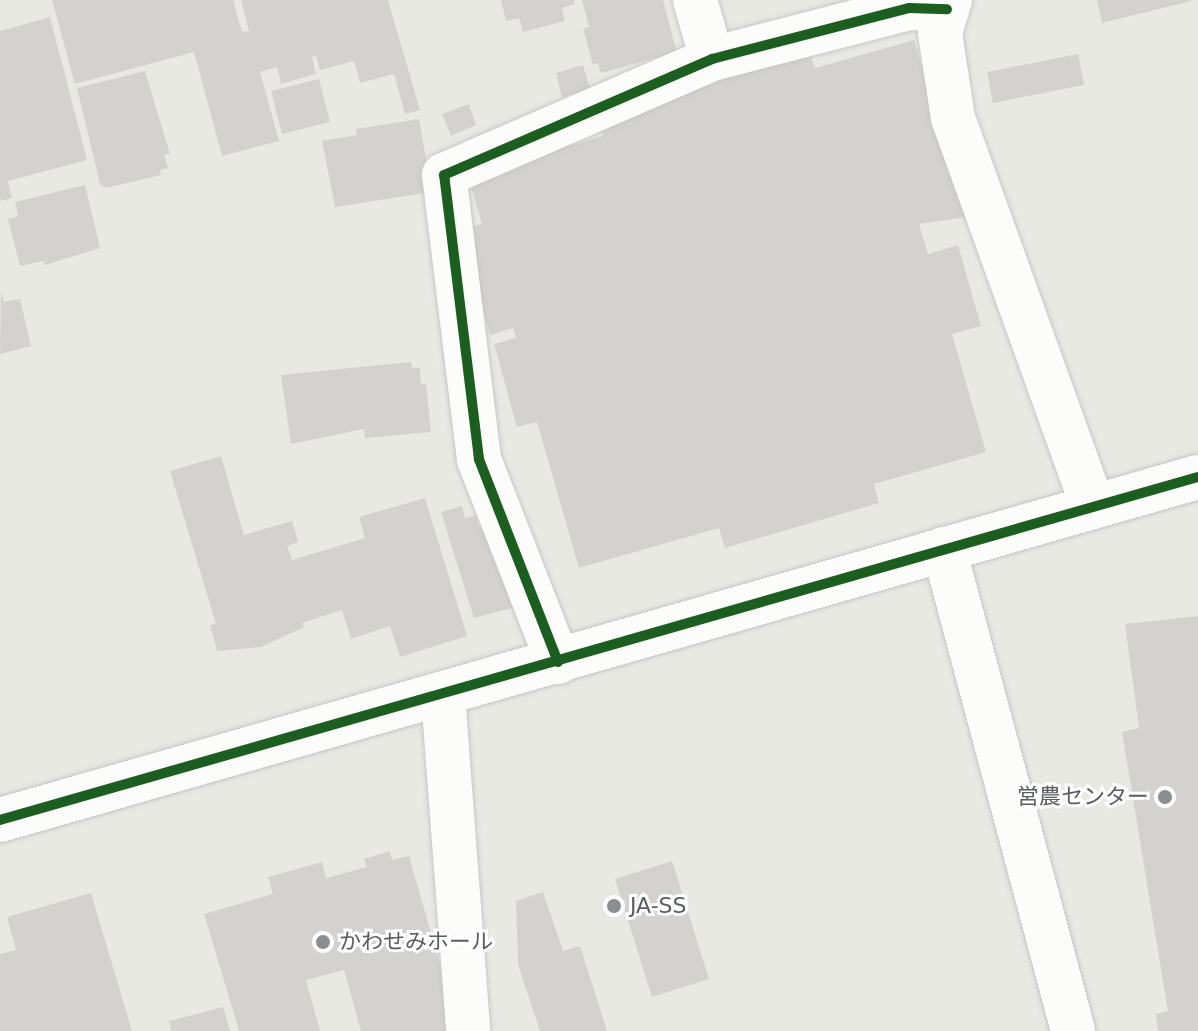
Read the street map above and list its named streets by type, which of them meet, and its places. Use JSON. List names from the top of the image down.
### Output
{
  "places": ["営農センター", "JA-SS", "かわせみホール"]
}
